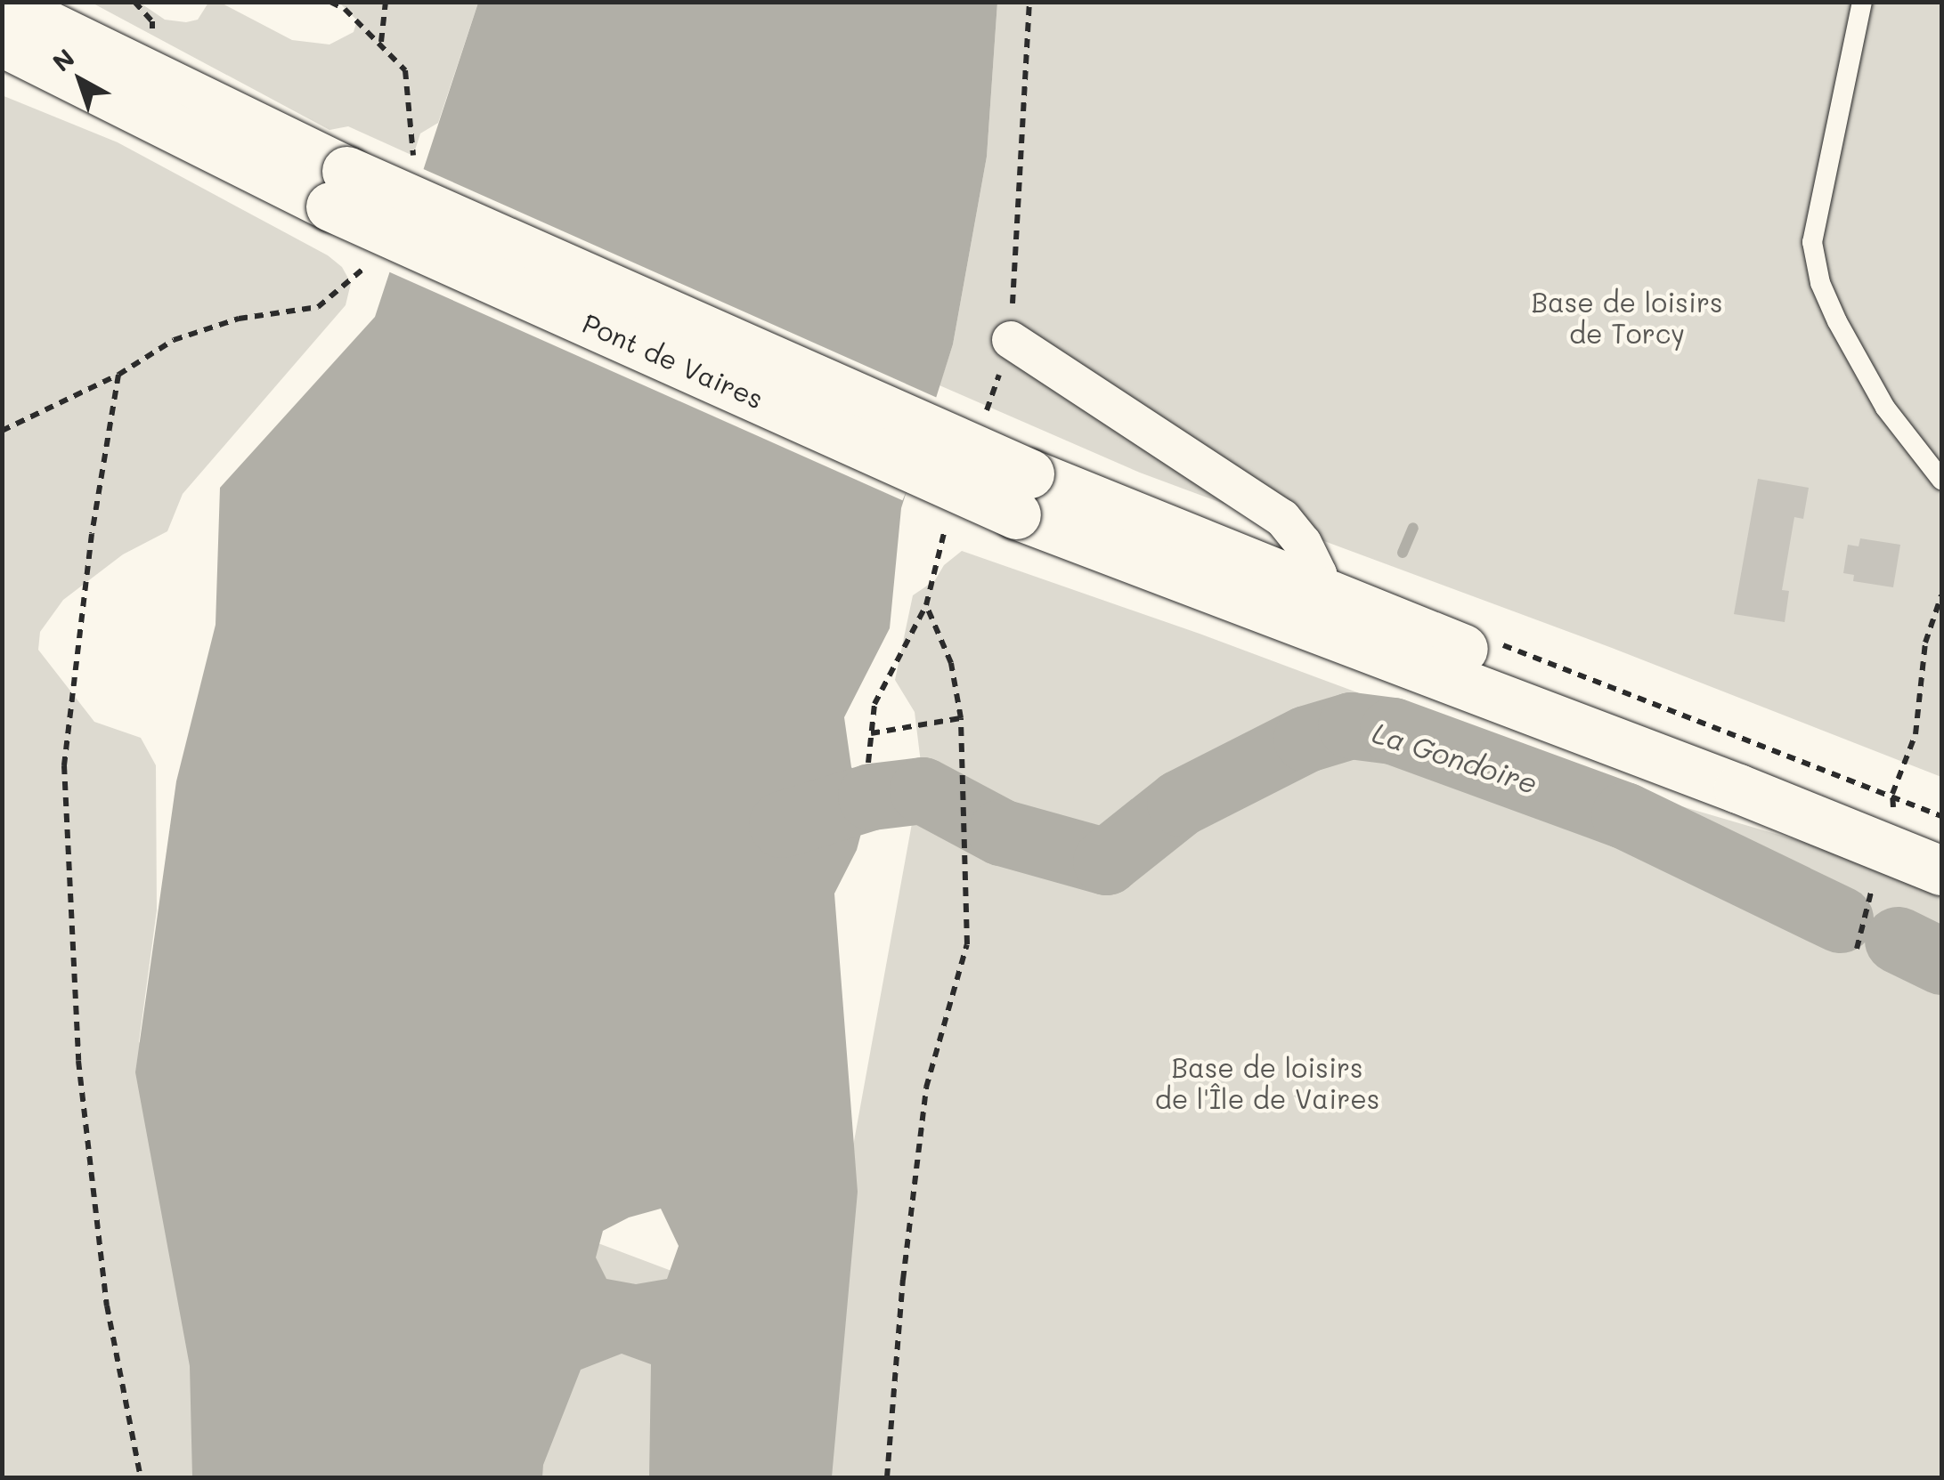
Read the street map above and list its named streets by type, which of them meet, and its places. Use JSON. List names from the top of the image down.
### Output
{
  "streets": {
    "main road": ["Pont de Vaires"]
  },
  "water": ["La Gondoire"],
  "parks": ["Base de loisirs de Torcy", "Base de loisirs de l'Île de Vaires"],
  "north": "top left"
}
